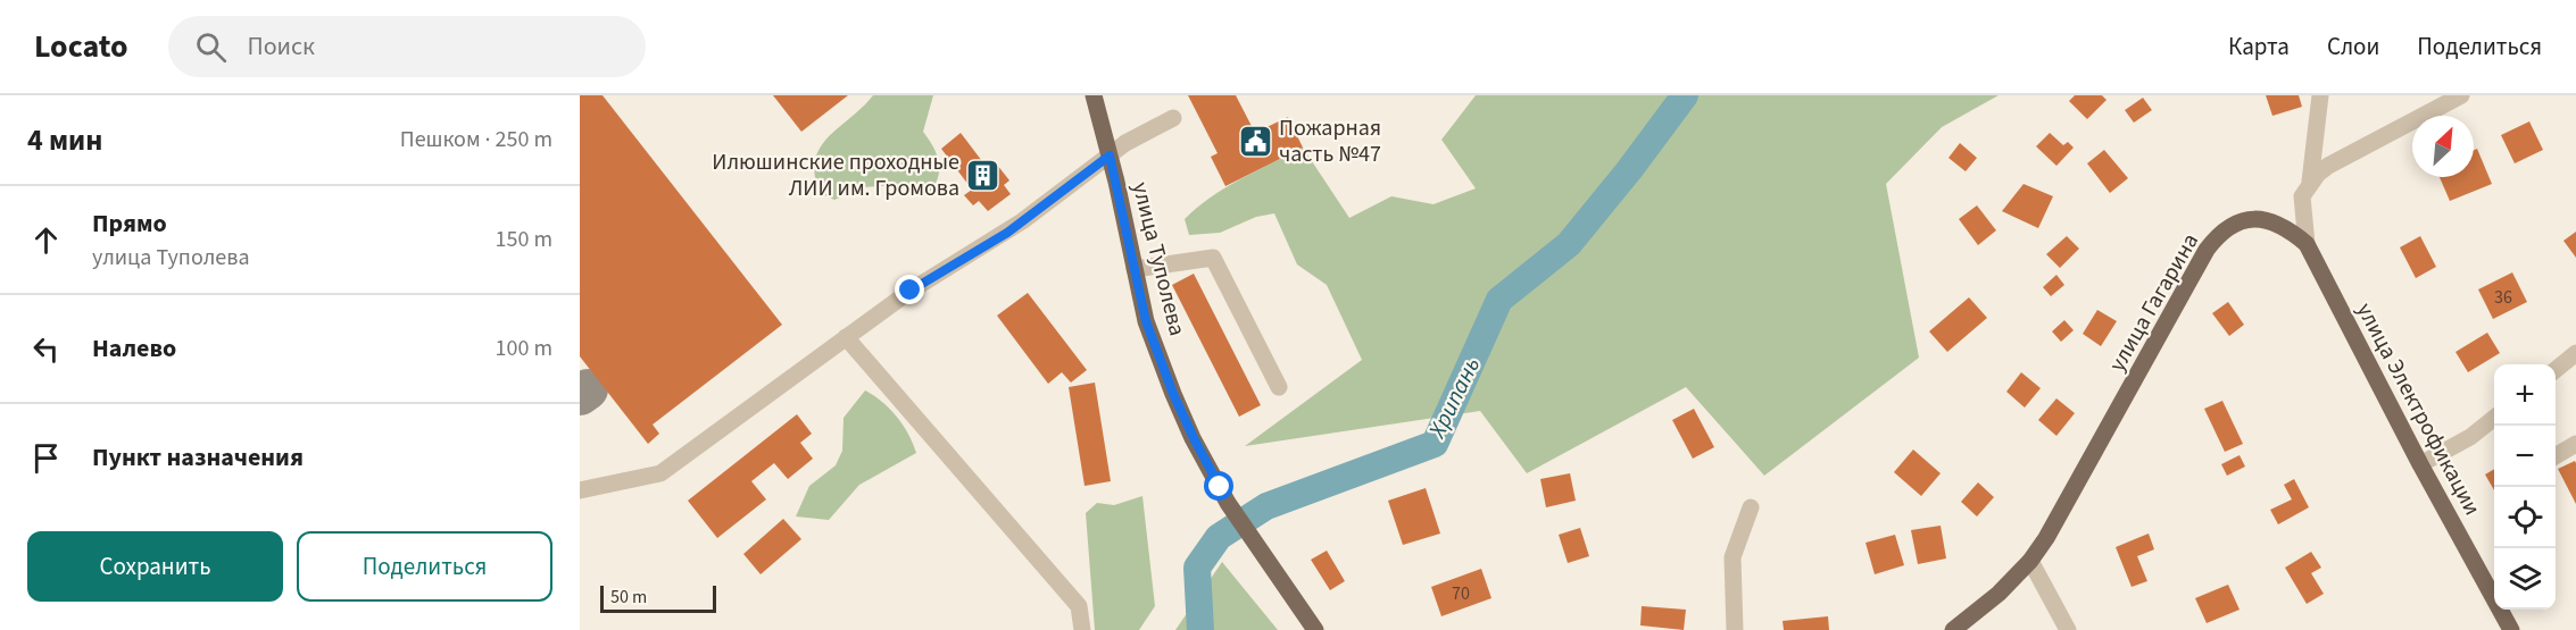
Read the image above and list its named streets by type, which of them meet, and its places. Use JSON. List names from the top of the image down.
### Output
{
  "streets": {
    "main road": ["улица Туполева", "улица Гагарина", "улица Электрофикации"]
  },
  "crossings": [
    ["улица Гагарина", "улица Электрофикации"]
  ],
  "water": ["Хрипань"],
  "places": {
    "public building": ["Пожарная часть №47"],
    "building": ["Илюшинские проходные ЛИИ им. Громова"]
  },
  "house_numbers": ["36", "70"],
  "scale_bar": "50 m",
  "north": "top right",
  "page": {
    "header": "Locato",
    "search": "Поиск",
    "nav": ["Карта", "Слои", "Поделиться"],
    "heading": ["4 мин", "Пешком · 250 m"],
    "list": [
      ["Прямо", "улица Туполева", "150 m"],
      ["Налево", "100 m"],
      "Пункт назначения"
    ],
    "map_buttons": ["+", "−"],
    "buttons": ["Сохранить", "Поделиться"],
    "scale": "50 m"
  }
}
